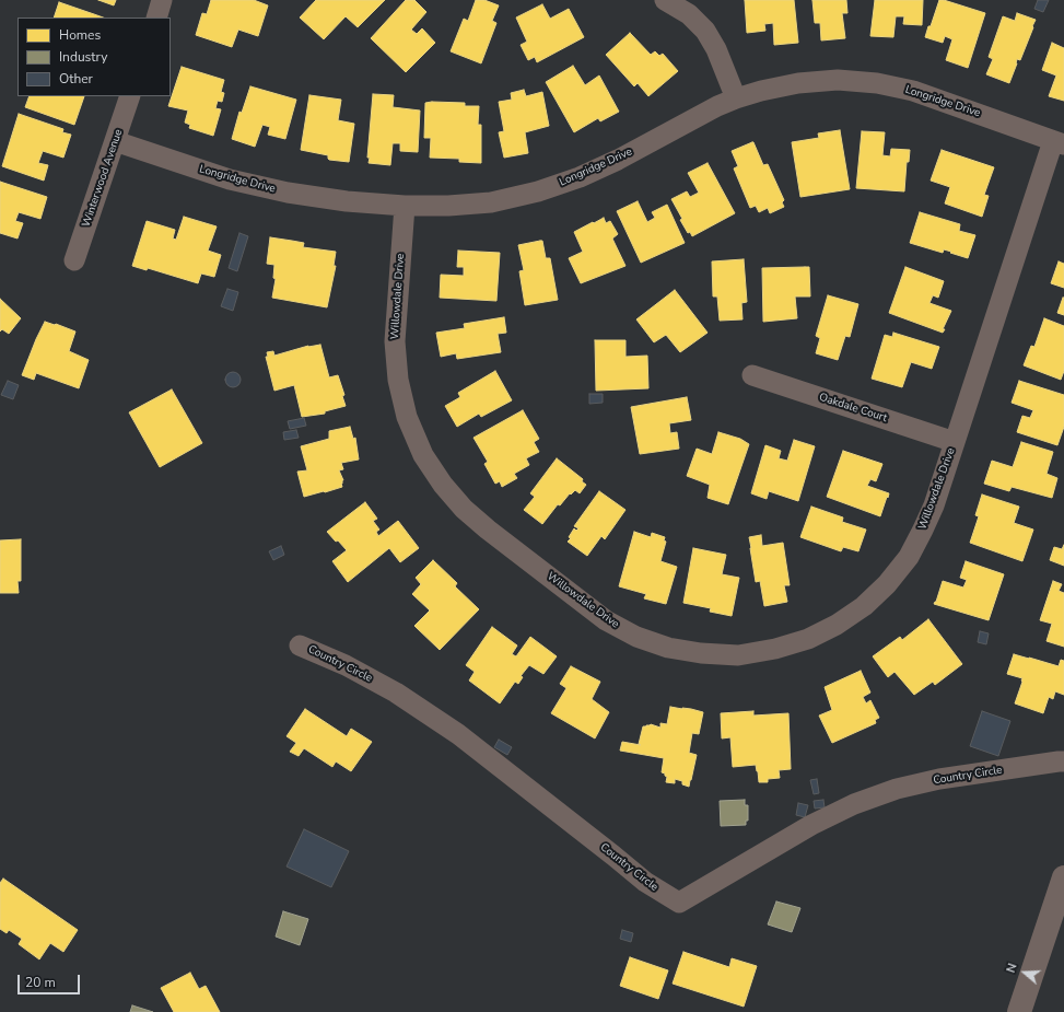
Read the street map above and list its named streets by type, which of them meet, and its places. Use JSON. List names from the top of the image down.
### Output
{
  "streets": {
    "street": [
      "Longridge Drive",
      "Winterwood Avenue",
      "Willowdale Drive",
      "Oakdale Court",
      "Country Circle"
    ]
  },
  "crossings": [
    ["Longridge Drive", "Winterwood Avenue"],
    ["Longridge Drive", "Willowdale Drive"],
    ["Willowdale Drive", "Oakdale Court"]
  ],
  "legend": ["Homes", "Industry", "Other"],
  "scale_bar": "20 m",
  "north": "left"
}
